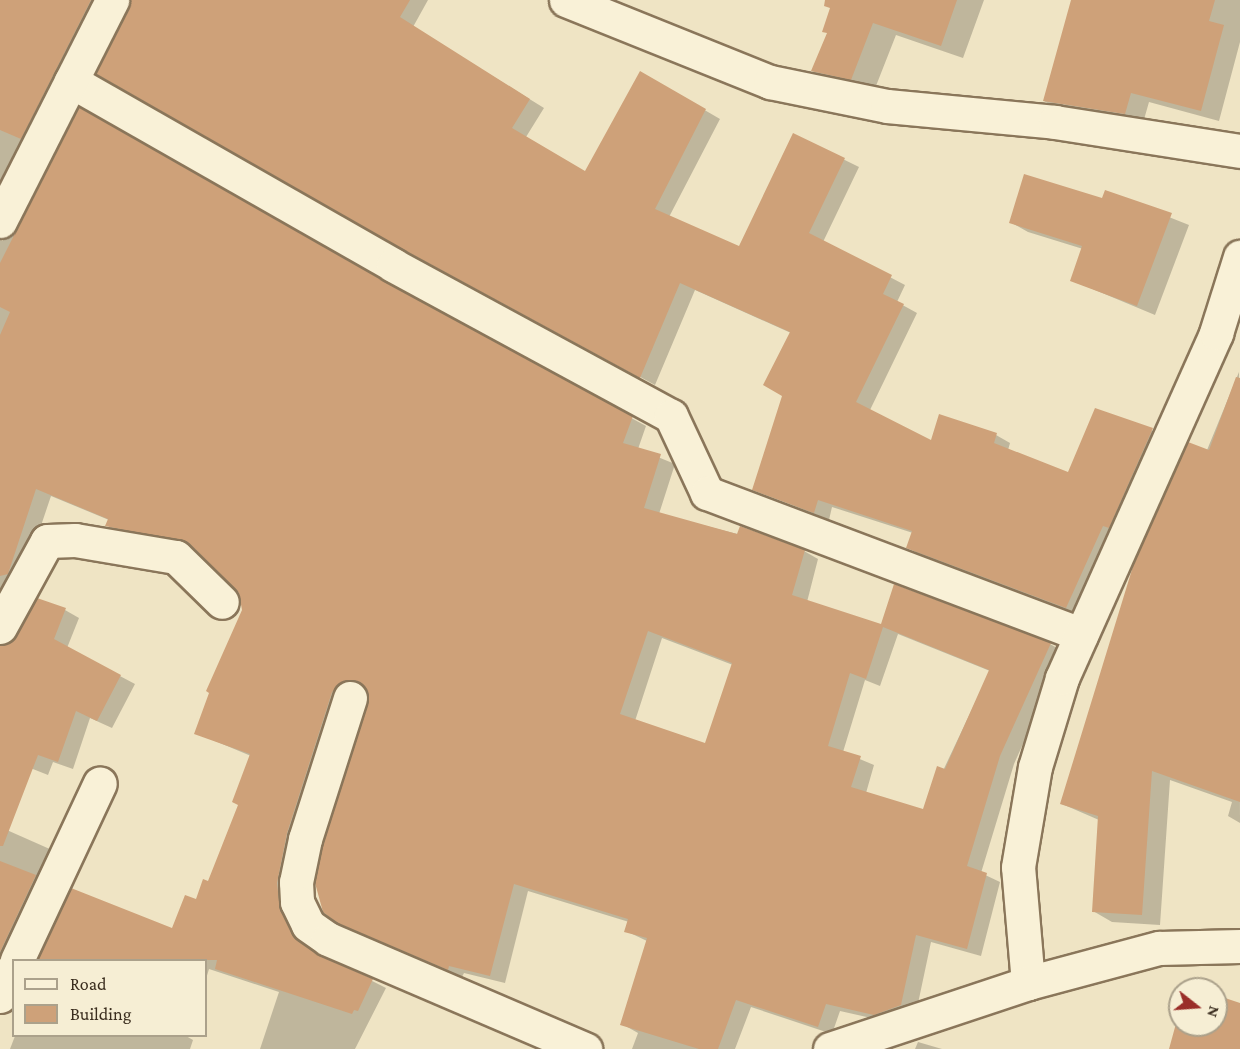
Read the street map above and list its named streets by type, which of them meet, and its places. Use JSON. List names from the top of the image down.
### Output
{
  "legend": ["Road", "Building"],
  "north": "right"
}
